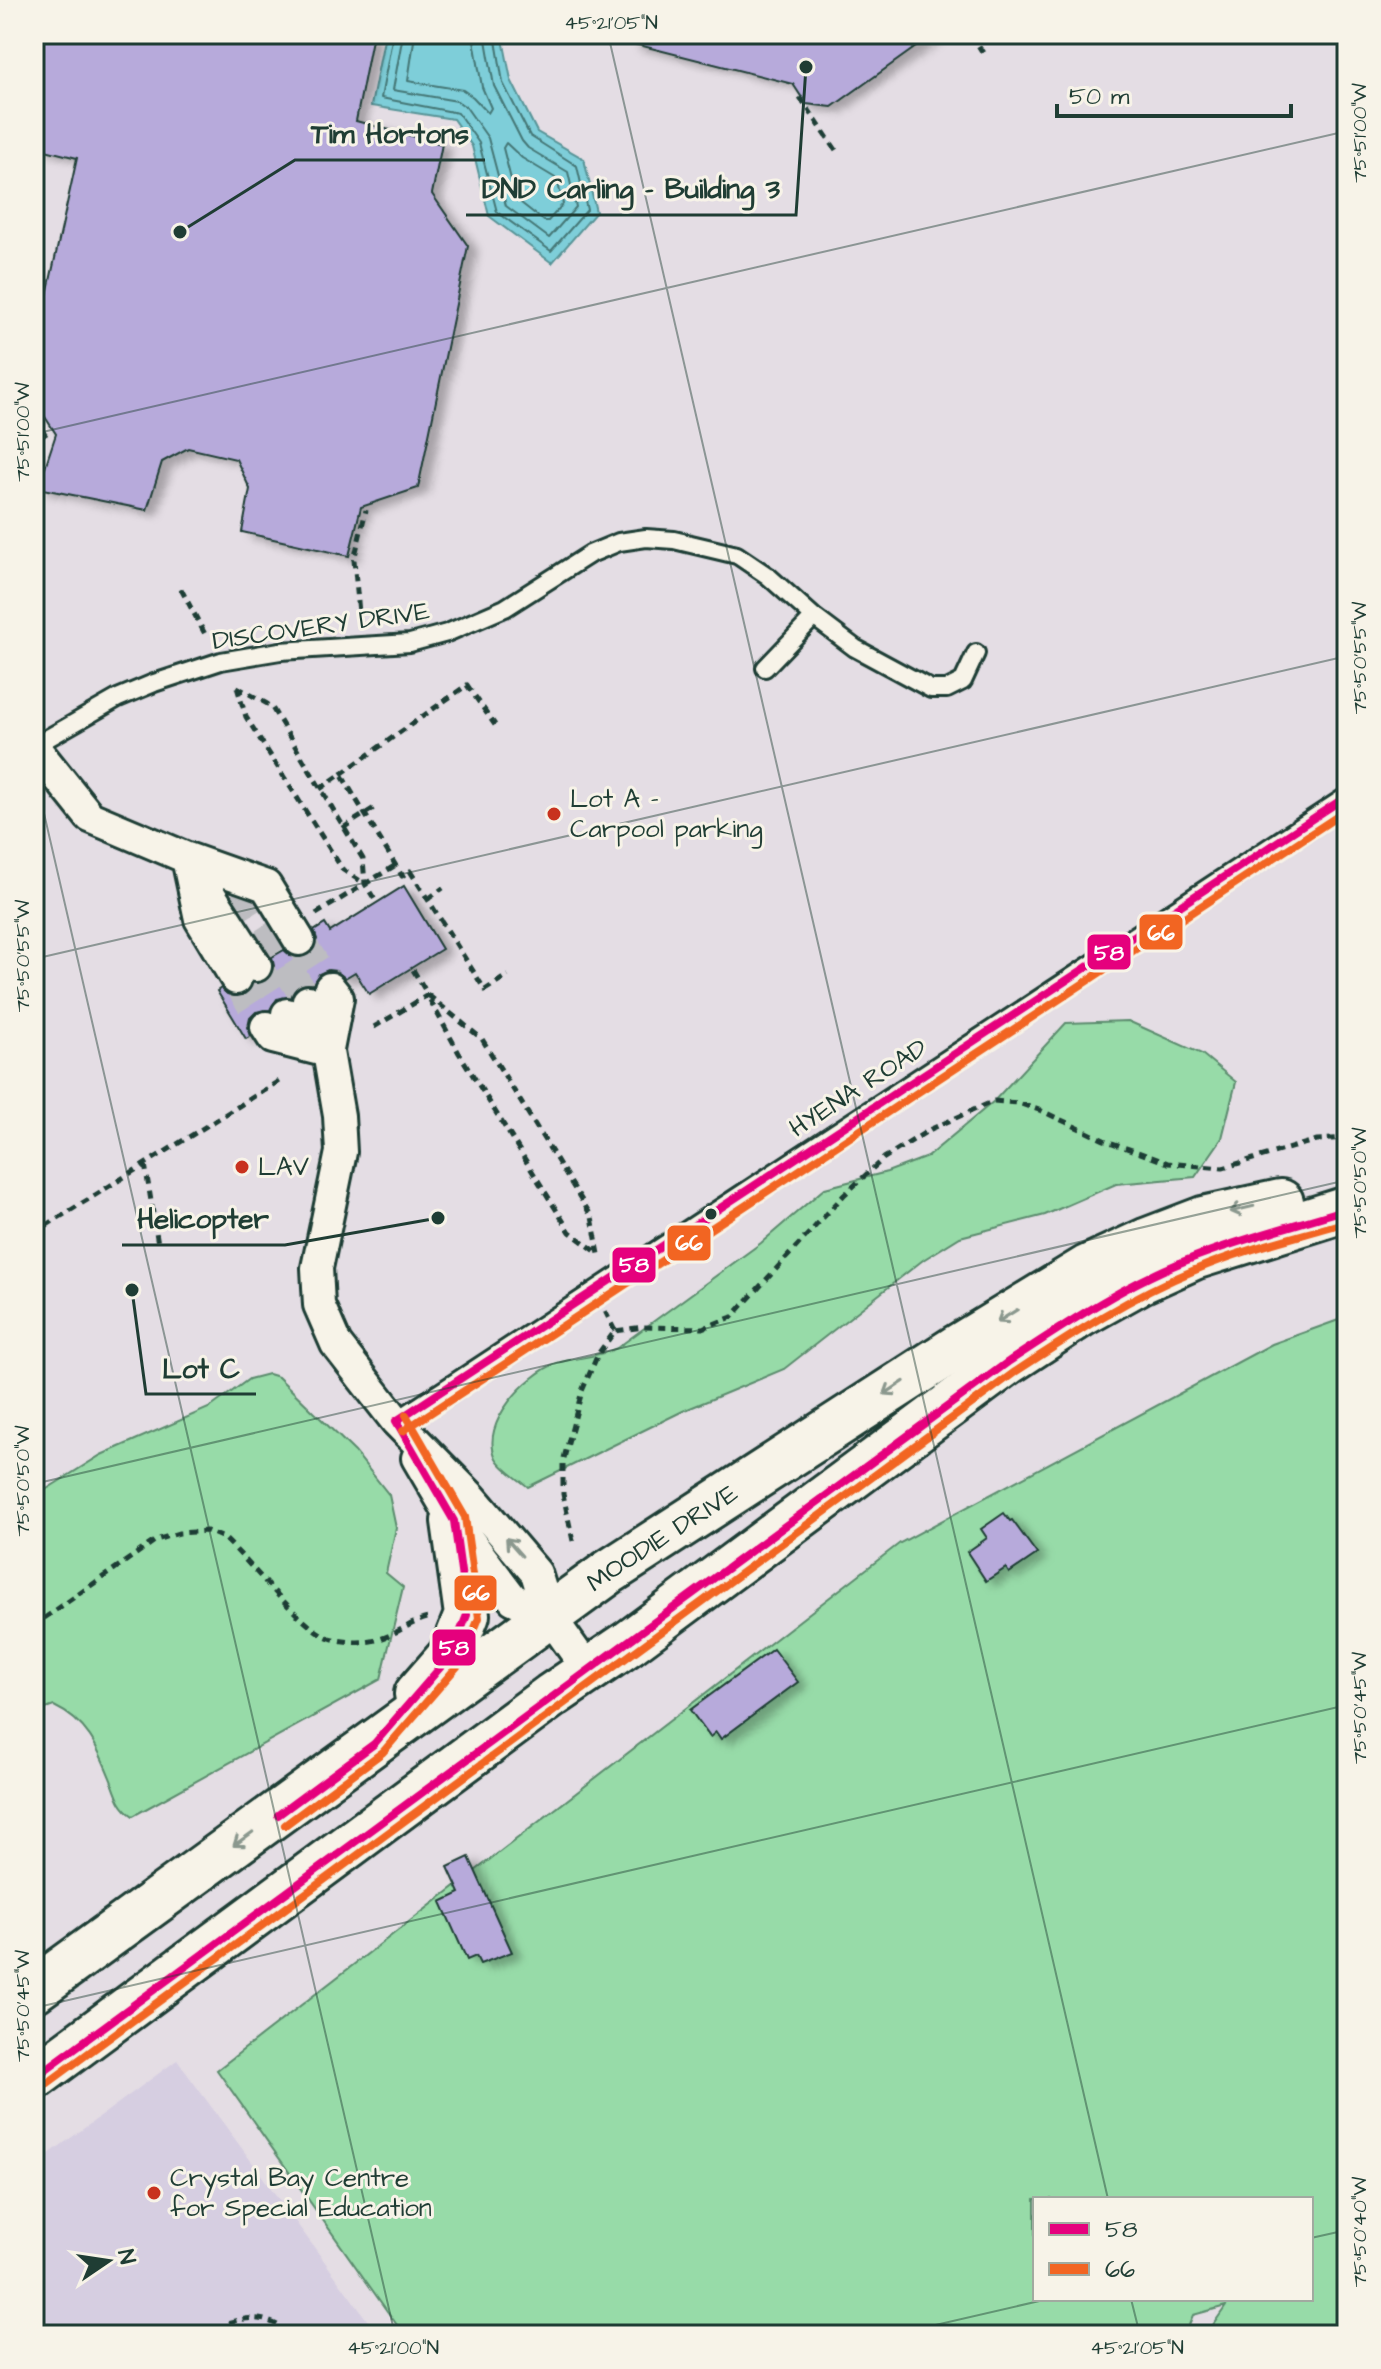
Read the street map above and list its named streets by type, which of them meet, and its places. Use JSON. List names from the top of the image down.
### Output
{
  "streets": {
    "main road": ["MOODIE DRIVE"],
    "lane": ["DISCOVERY DRIVE", "HYENA ROAD"]
  },
  "places": [
    "DND Carling - Building 3",
    "Tim Hortons",
    "Lot A - Carpool parking",
    "LAV",
    "Helicopter",
    "Lot C",
    "Crystal Bay Centre for Special Education"
  ],
  "lines": ["transit line 58", "transit line 66"],
  "legend": ["58", "66"],
  "scale_bar": "50 m",
  "north": "right",
  "coordinates": [
    "45°21'05\"N",
    "75°51'00\"W",
    "75°50'55\"W",
    "75°50'50\"W",
    "75°50'45\"W",
    "75°50'40\"W",
    "45°21'00\"N"
  ]
}
